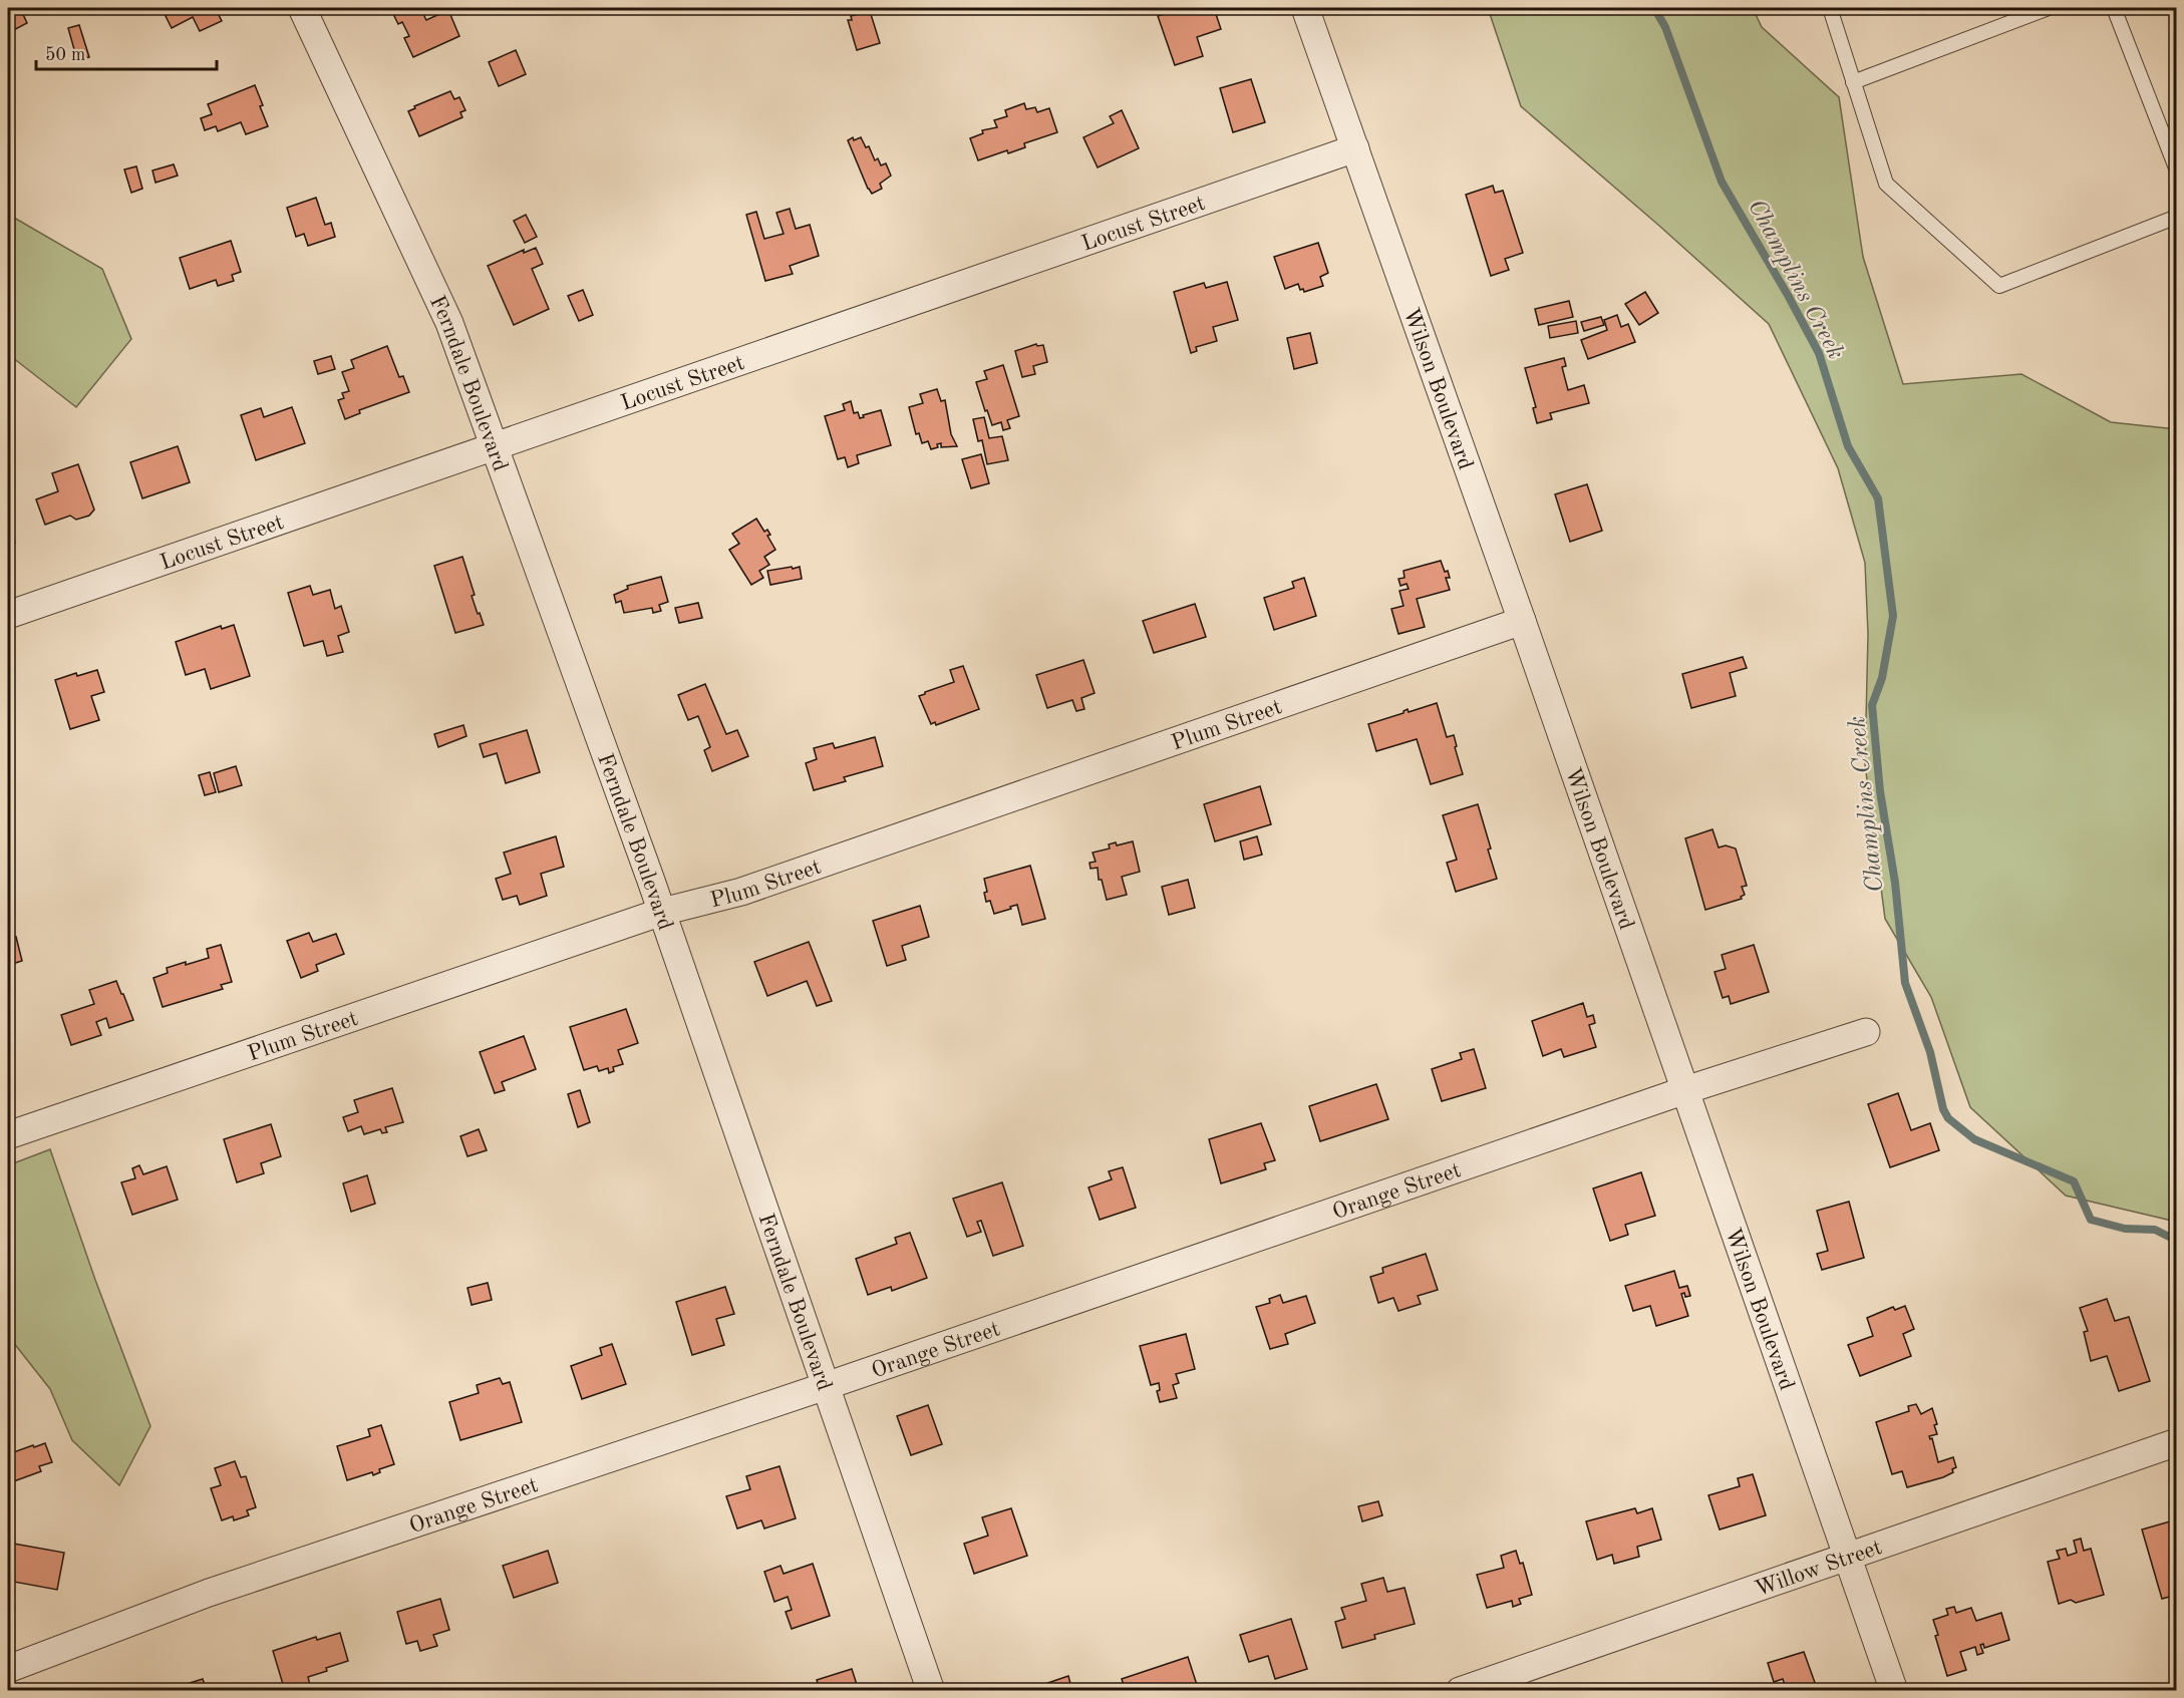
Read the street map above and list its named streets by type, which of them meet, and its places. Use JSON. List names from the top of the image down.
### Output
{
  "streets": {
    "street": [
      "Locust Street",
      "Ferndale Boulevard",
      "Wilson Boulevard",
      "Plum Street",
      "Orange Street",
      "Willow Street"
    ]
  },
  "crossings": [
    ["Locust Street", "Ferndale Boulevard"],
    ["Locust Street", "Wilson Boulevard"],
    ["Ferndale Boulevard", "Plum Street"],
    ["Ferndale Boulevard", "Orange Street"],
    ["Wilson Boulevard", "Plum Street"],
    ["Wilson Boulevard", "Orange Street"],
    ["Wilson Boulevard", "Willow Street"]
  ],
  "water": ["Champlins Creek"],
  "scale_bar": "50 m"
}
